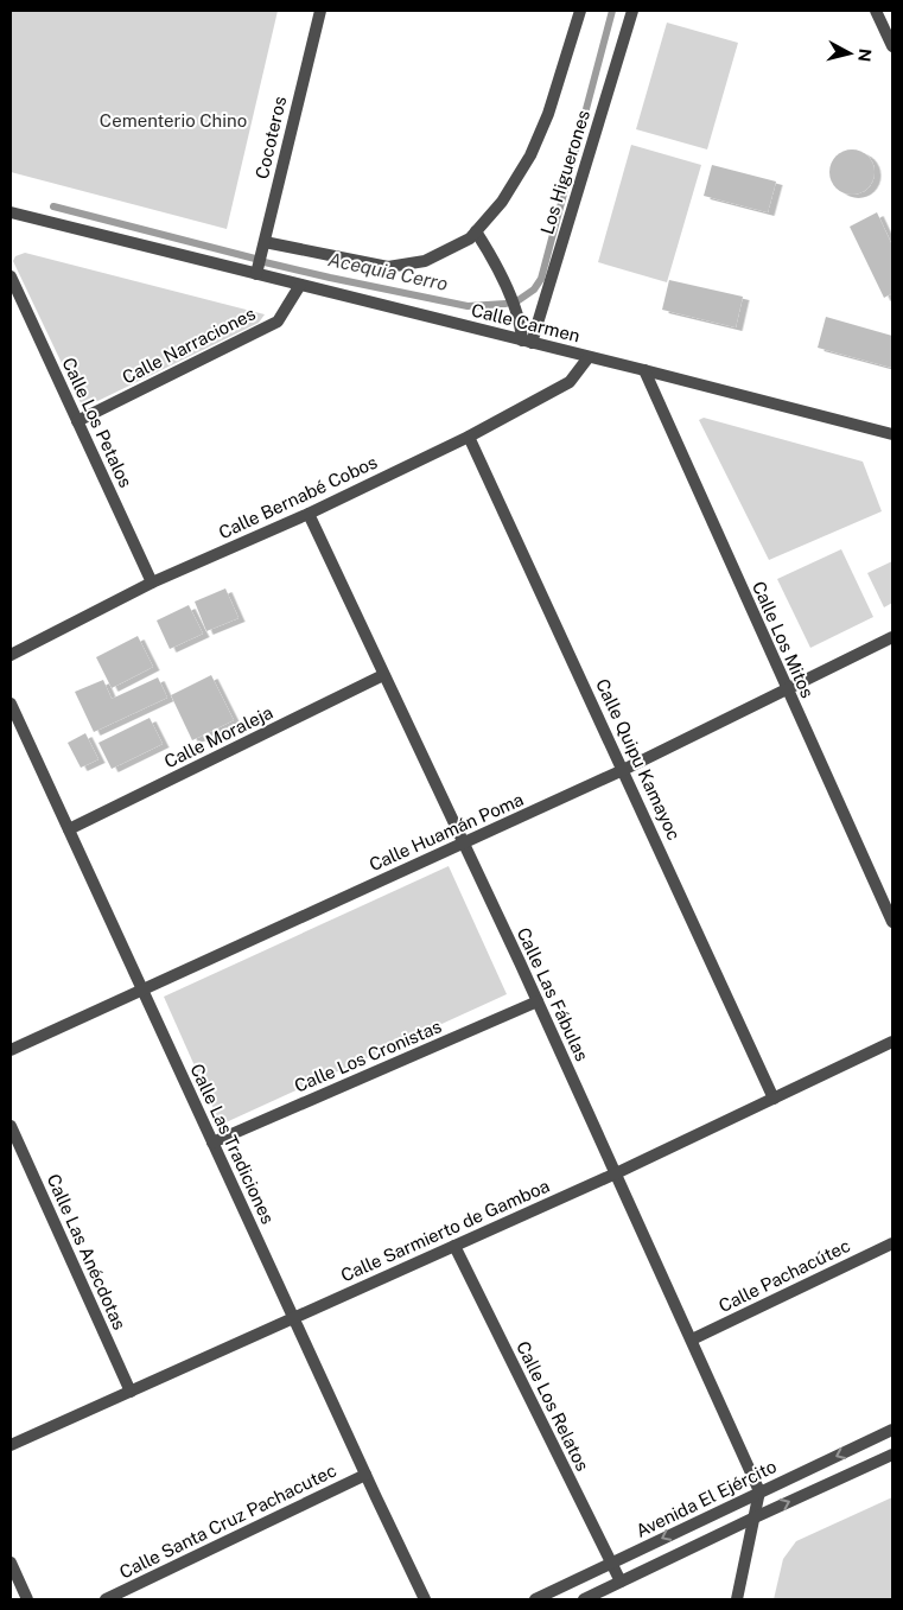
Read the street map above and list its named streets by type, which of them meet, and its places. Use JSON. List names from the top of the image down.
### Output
{
  "streets": {
    "street": [
      "Cocoteros",
      "Los Higuerones",
      "Calle Carmen",
      "Calle Narraciones",
      "Calle Los Petalos",
      "Calle Bernabé Cobos",
      "Calle Los Mitos",
      "Calle Moraleja",
      "Calle Quipu Kamayoc",
      "Calle Huamán Poma",
      "Calle Las Fábulas",
      "Calle Los Cronistas",
      "Calle Las Tradiciones",
      "Calle Sarmierto de Gamboa",
      "Calle Las Anécdotas",
      "Calle Pachacútec",
      "Calle Los Relatos",
      "Avenida El Ejército",
      "Calle Santa Cruz Pachacutec"
    ]
  },
  "crossings": [
    ["Cocoteros", "Calle Carmen"],
    ["Los Higuerones", "Calle Carmen"],
    ["Calle Carmen", "Calle Narraciones"],
    ["Calle Carmen", "Calle Bernabé Cobos"],
    ["Calle Carmen", "Calle Los Mitos"],
    ["Calle Narraciones", "Calle Los Petalos"],
    ["Calle Los Petalos", "Calle Bernabé Cobos"],
    ["Calle Bernabé Cobos", "Calle Quipu Kamayoc"],
    ["Calle Bernabé Cobos", "Calle Las Fábulas"],
    ["Calle Los Mitos", "Calle Huamán Poma"],
    ["Calle Moraleja", "Calle Las Fábulas"],
    ["Calle Moraleja", "Calle Las Tradiciones"],
    ["Calle Quipu Kamayoc", "Calle Huamán Poma"],
    ["Calle Quipu Kamayoc", "Calle Sarmierto de Gamboa"],
    ["Calle Huamán Poma", "Calle Las Fábulas"],
    ["Calle Huamán Poma", "Calle Las Tradiciones"],
    ["Calle Las Fábulas", "Calle Los Cronistas"],
    ["Calle Las Fábulas", "Calle Sarmierto de Gamboa"],
    ["Calle Las Fábulas", "Calle Pachacútec"],
    ["Calle Las Fábulas", "Avenida El Ejército"],
    ["Calle Los Cronistas", "Calle Las Tradiciones"],
    ["Calle Las Tradiciones", "Calle Sarmierto de Gamboa"],
    ["Calle Las Tradiciones", "Calle Santa Cruz Pachacutec"],
    ["Calle Sarmierto de Gamboa", "Calle Las Anécdotas"],
    ["Calle Sarmierto de Gamboa", "Calle Los Relatos"],
    ["Calle Los Relatos", "Avenida El Ejército"]
  ],
  "water": ["Acequia Cerro"],
  "parks": ["Cementerio Chino"],
  "north": "right"
}
